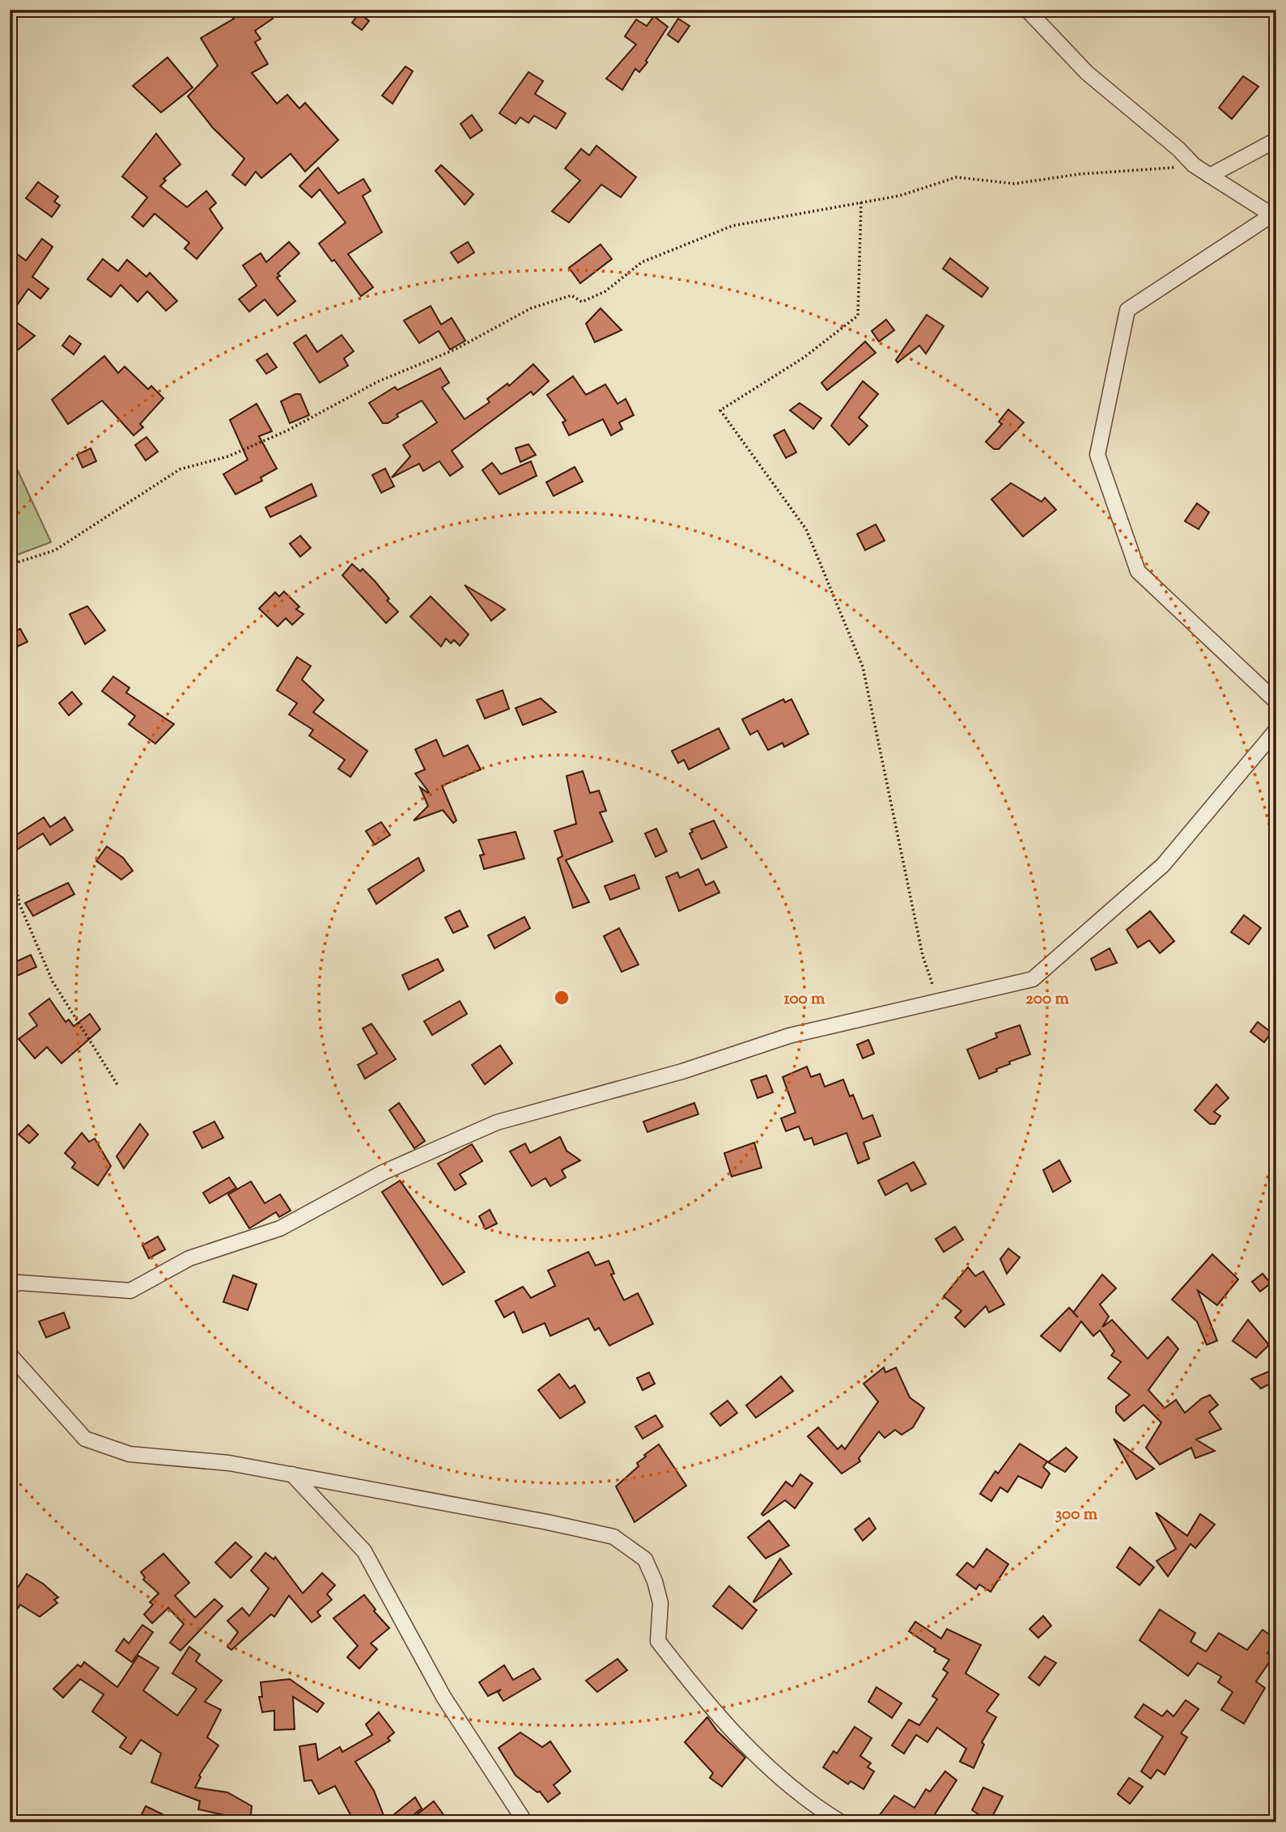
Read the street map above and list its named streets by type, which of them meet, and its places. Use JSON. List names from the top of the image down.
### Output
{
  "rings": ["100 m", "200 m", "300 m"]
}
